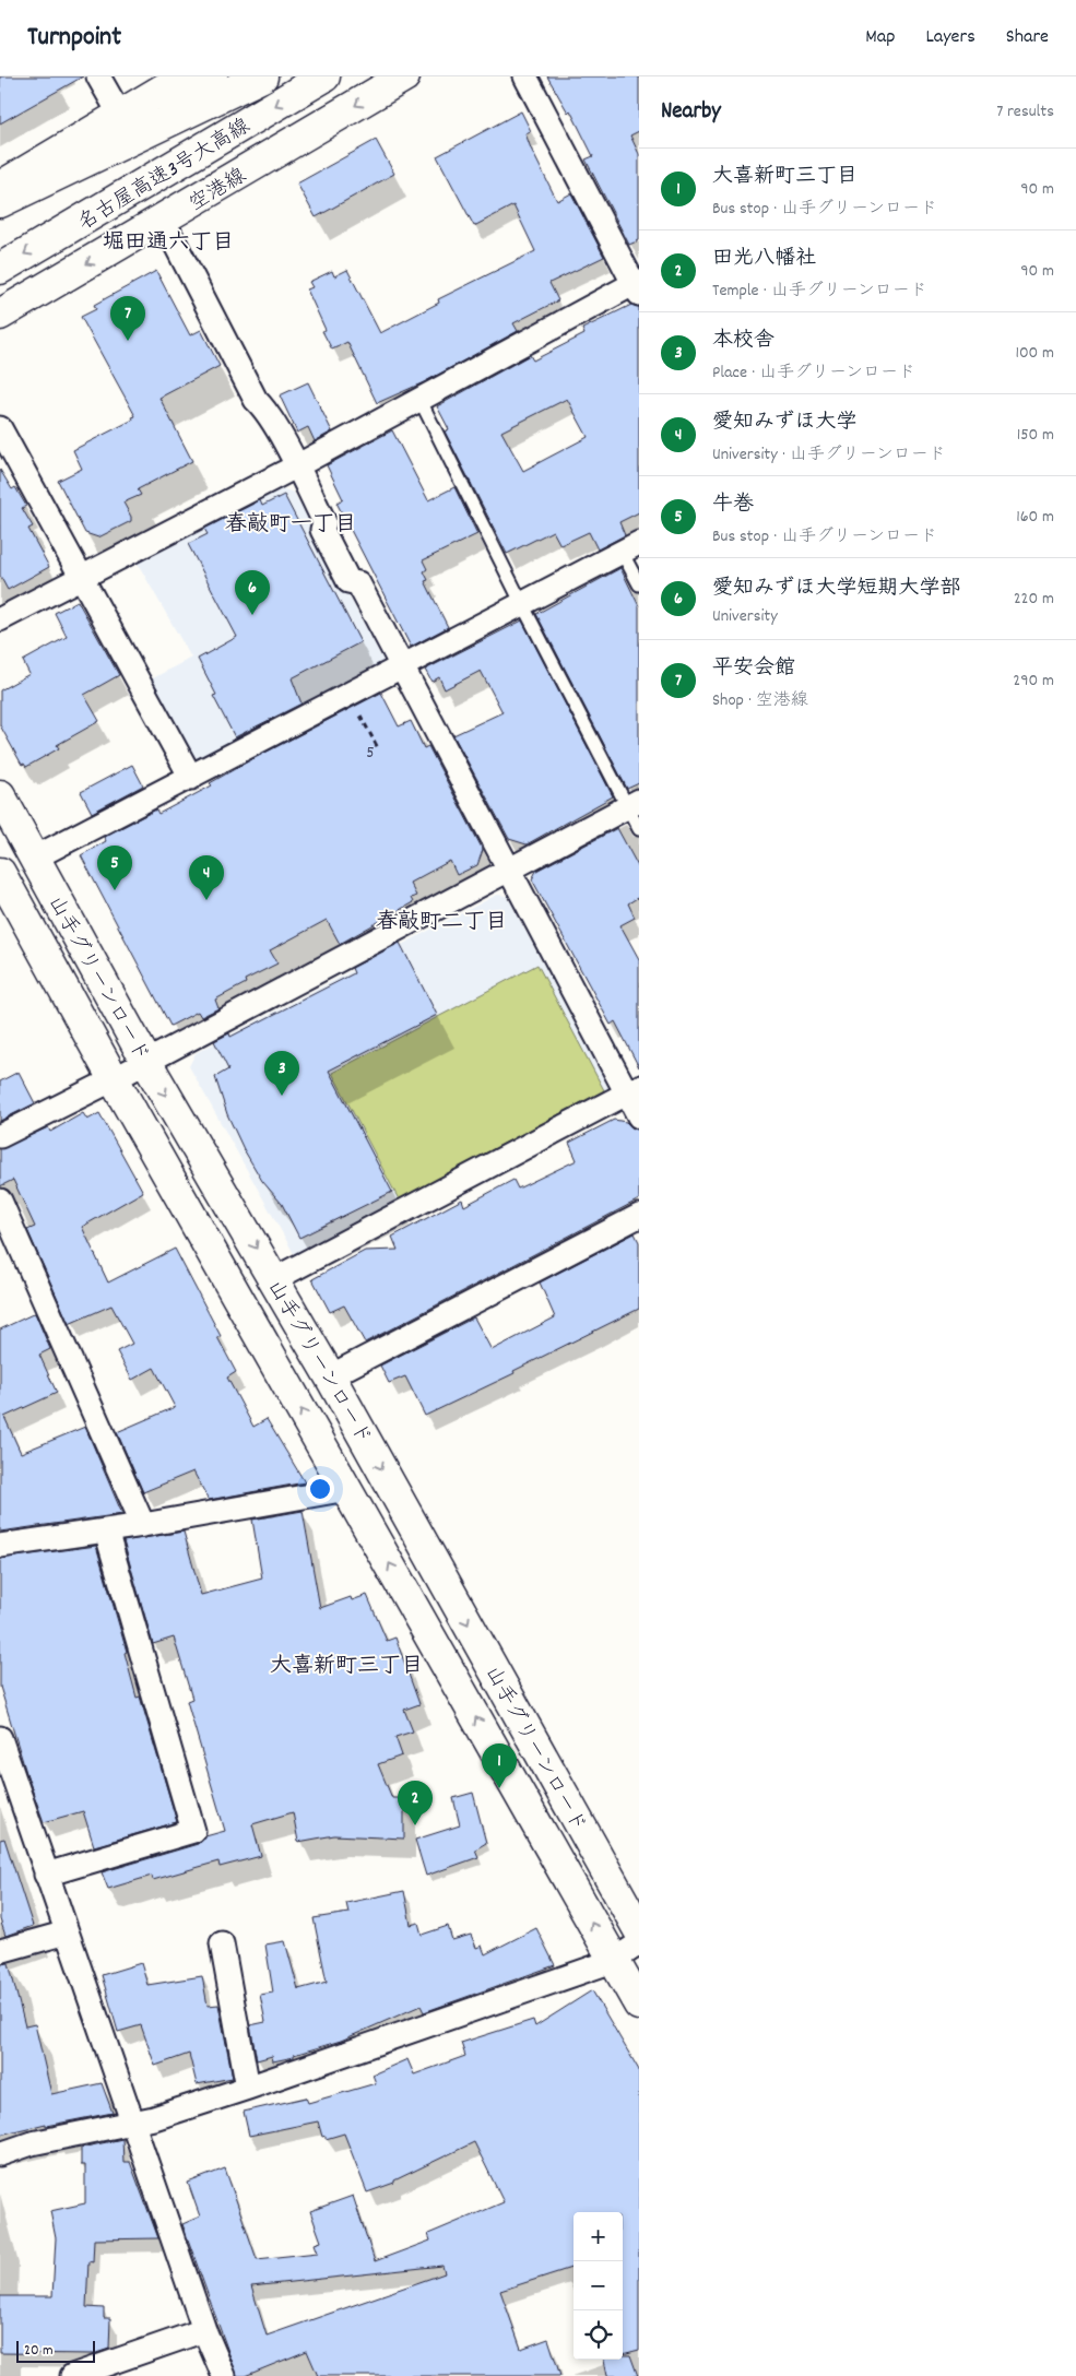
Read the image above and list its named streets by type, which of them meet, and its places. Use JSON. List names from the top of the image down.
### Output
{
  "streets": {
    "main road": ["名古屋高速3号大高線", "空港線", "山手グリーンロード"]
  },
  "districts": [
    "堀田通六丁目",
    "春敲町一丁目",
    "春敲町二丁目",
    "大喜新町三丁目"
  ],
  "house_numbers": ["5"],
  "scale_bar": "20 m",
  "page": {
    "header": "Turnpoint",
    "nav": ["Map", "Layers", "Share"],
    "heading": ["Nearby", "7 results"],
    "list": [
      {
        "mark": "1",
        "name": "大喜新町三丁目",
        "note": "Bus stop · 山手グリーンロード",
        "value": "90 m"
      },
      {
        "mark": "2",
        "name": "田光八幡社",
        "note": "Temple · 山手グリーンロード",
        "value": "90 m"
      },
      {
        "mark": "3",
        "name": "本校舎",
        "note": "Place · 山手グリーンロード",
        "value": "100 m"
      },
      {
        "mark": "4",
        "name": "愛知みずほ大学",
        "note": "University · 山手グリーンロード",
        "value": "150 m"
      },
      {
        "mark": "5",
        "name": "牛巻",
        "note": "Bus stop · 山手グリーンロード",
        "value": "160 m"
      },
      {
        "mark": "6",
        "name": "愛知みずほ大学短期大学部",
        "note": "University",
        "value": "220 m"
      },
      {
        "mark": "7",
        "name": "平安会館",
        "note": "Shop · 空港線",
        "value": "290 m"
      }
    ],
    "pins": [
      "7",
      "6",
      "5",
      "4",
      "3",
      "1",
      "2"
    ],
    "map_buttons": ["+", "−"],
    "scale": "20 m"
  }
}
